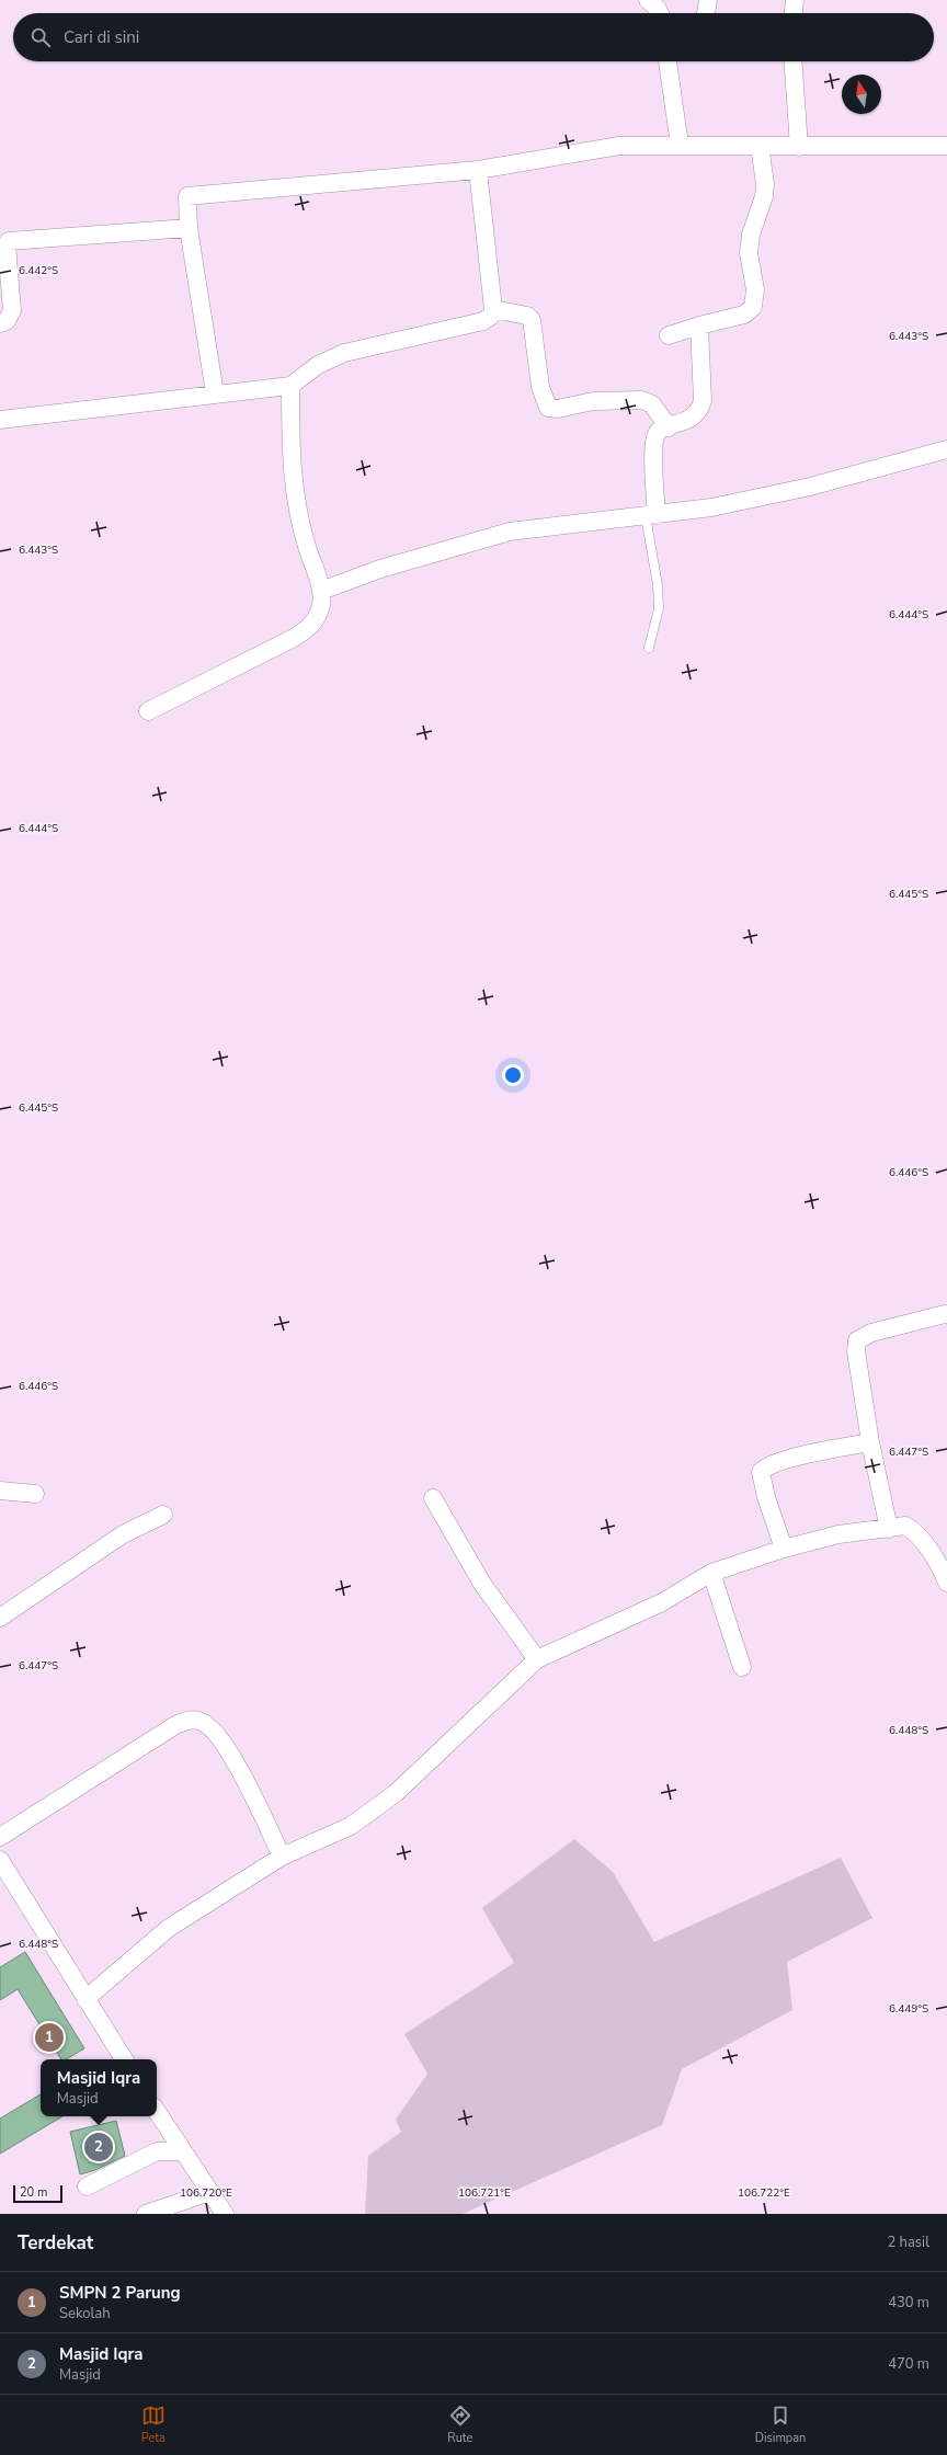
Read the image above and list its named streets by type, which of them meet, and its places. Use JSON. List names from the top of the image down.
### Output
{
  "scale_bar": "20 m",
  "north": "top",
  "page": {
    "search": "Cari di sini",
    "pins": ["1", "2"],
    "popup": ["Masjid Iqra", "Masjid"],
    "scale": "20 m",
    "heading": ["Terdekat", "2 hasil"],
    "list": [
      {
        "mark": "1",
        "name": "SMPN 2 Parung",
        "note": "Sekolah",
        "value": "430 m"
      },
      {
        "mark": "2",
        "name": "Masjid Iqra",
        "note": "Masjid",
        "value": "470 m"
      }
    ],
    "nav": ["Peta", "Rute", "Disimpan"]
  },
  "coordinates": [
    "6.442°S",
    "6.443°S",
    "6.444°S",
    "6.445°S",
    "6.446°S",
    "6.447°S",
    "6.448°S",
    "6.449°S",
    "106.720°E",
    "106.721°E",
    "106.722°E"
  ]
}
